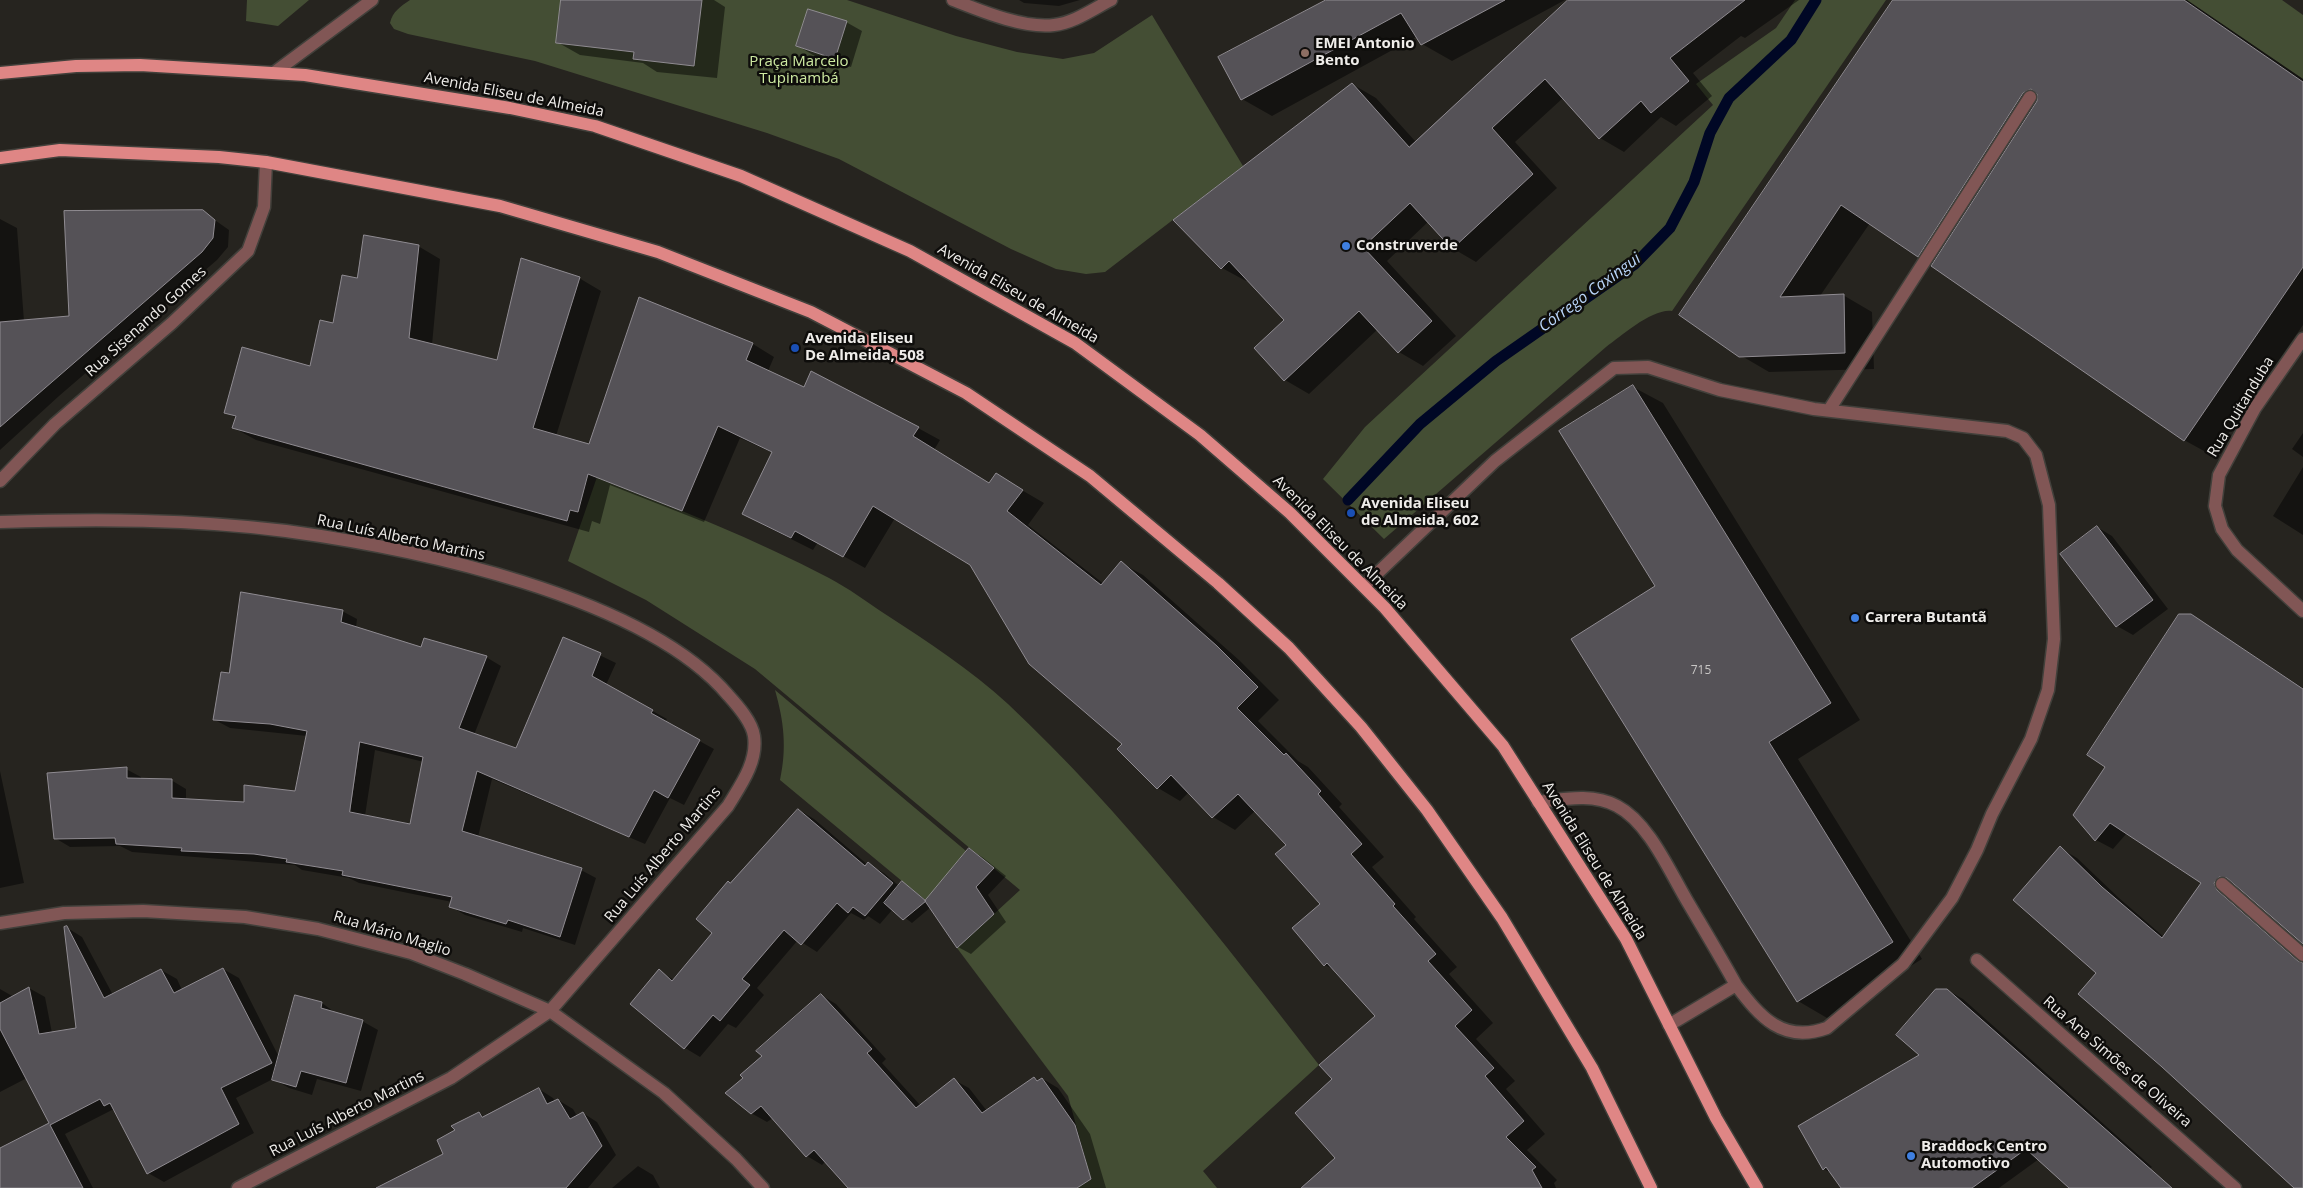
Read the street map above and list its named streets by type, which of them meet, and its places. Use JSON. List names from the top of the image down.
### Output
{
  "streets": {
    "main road": ["Avenida Eliseu de Almeida"],
    "street": [
      "Rua Sisenando Gomes",
      "Rua Quitanduba",
      "Rua Luís Alberto Martins",
      "Rua Mário Maglio",
      "Rua Ana Simões de Oliveira"
    ]
  },
  "crossings": [
    ["Rua Luís Alberto Martins", "Rua Mário Maglio"]
  ],
  "water": ["Córrego Caxingui"],
  "parks": ["Praça Marcelo Tupinambá"],
  "places": [
    "EMEI Antonio Bento",
    "Construverde",
    "Avenida Eliseu De Almeida, 508",
    "Avenida Eliseu de Almeida, 602",
    "Carrera Butantã",
    "Braddock Centro Automotivo"
  ],
  "house_numbers": ["715"]
}
